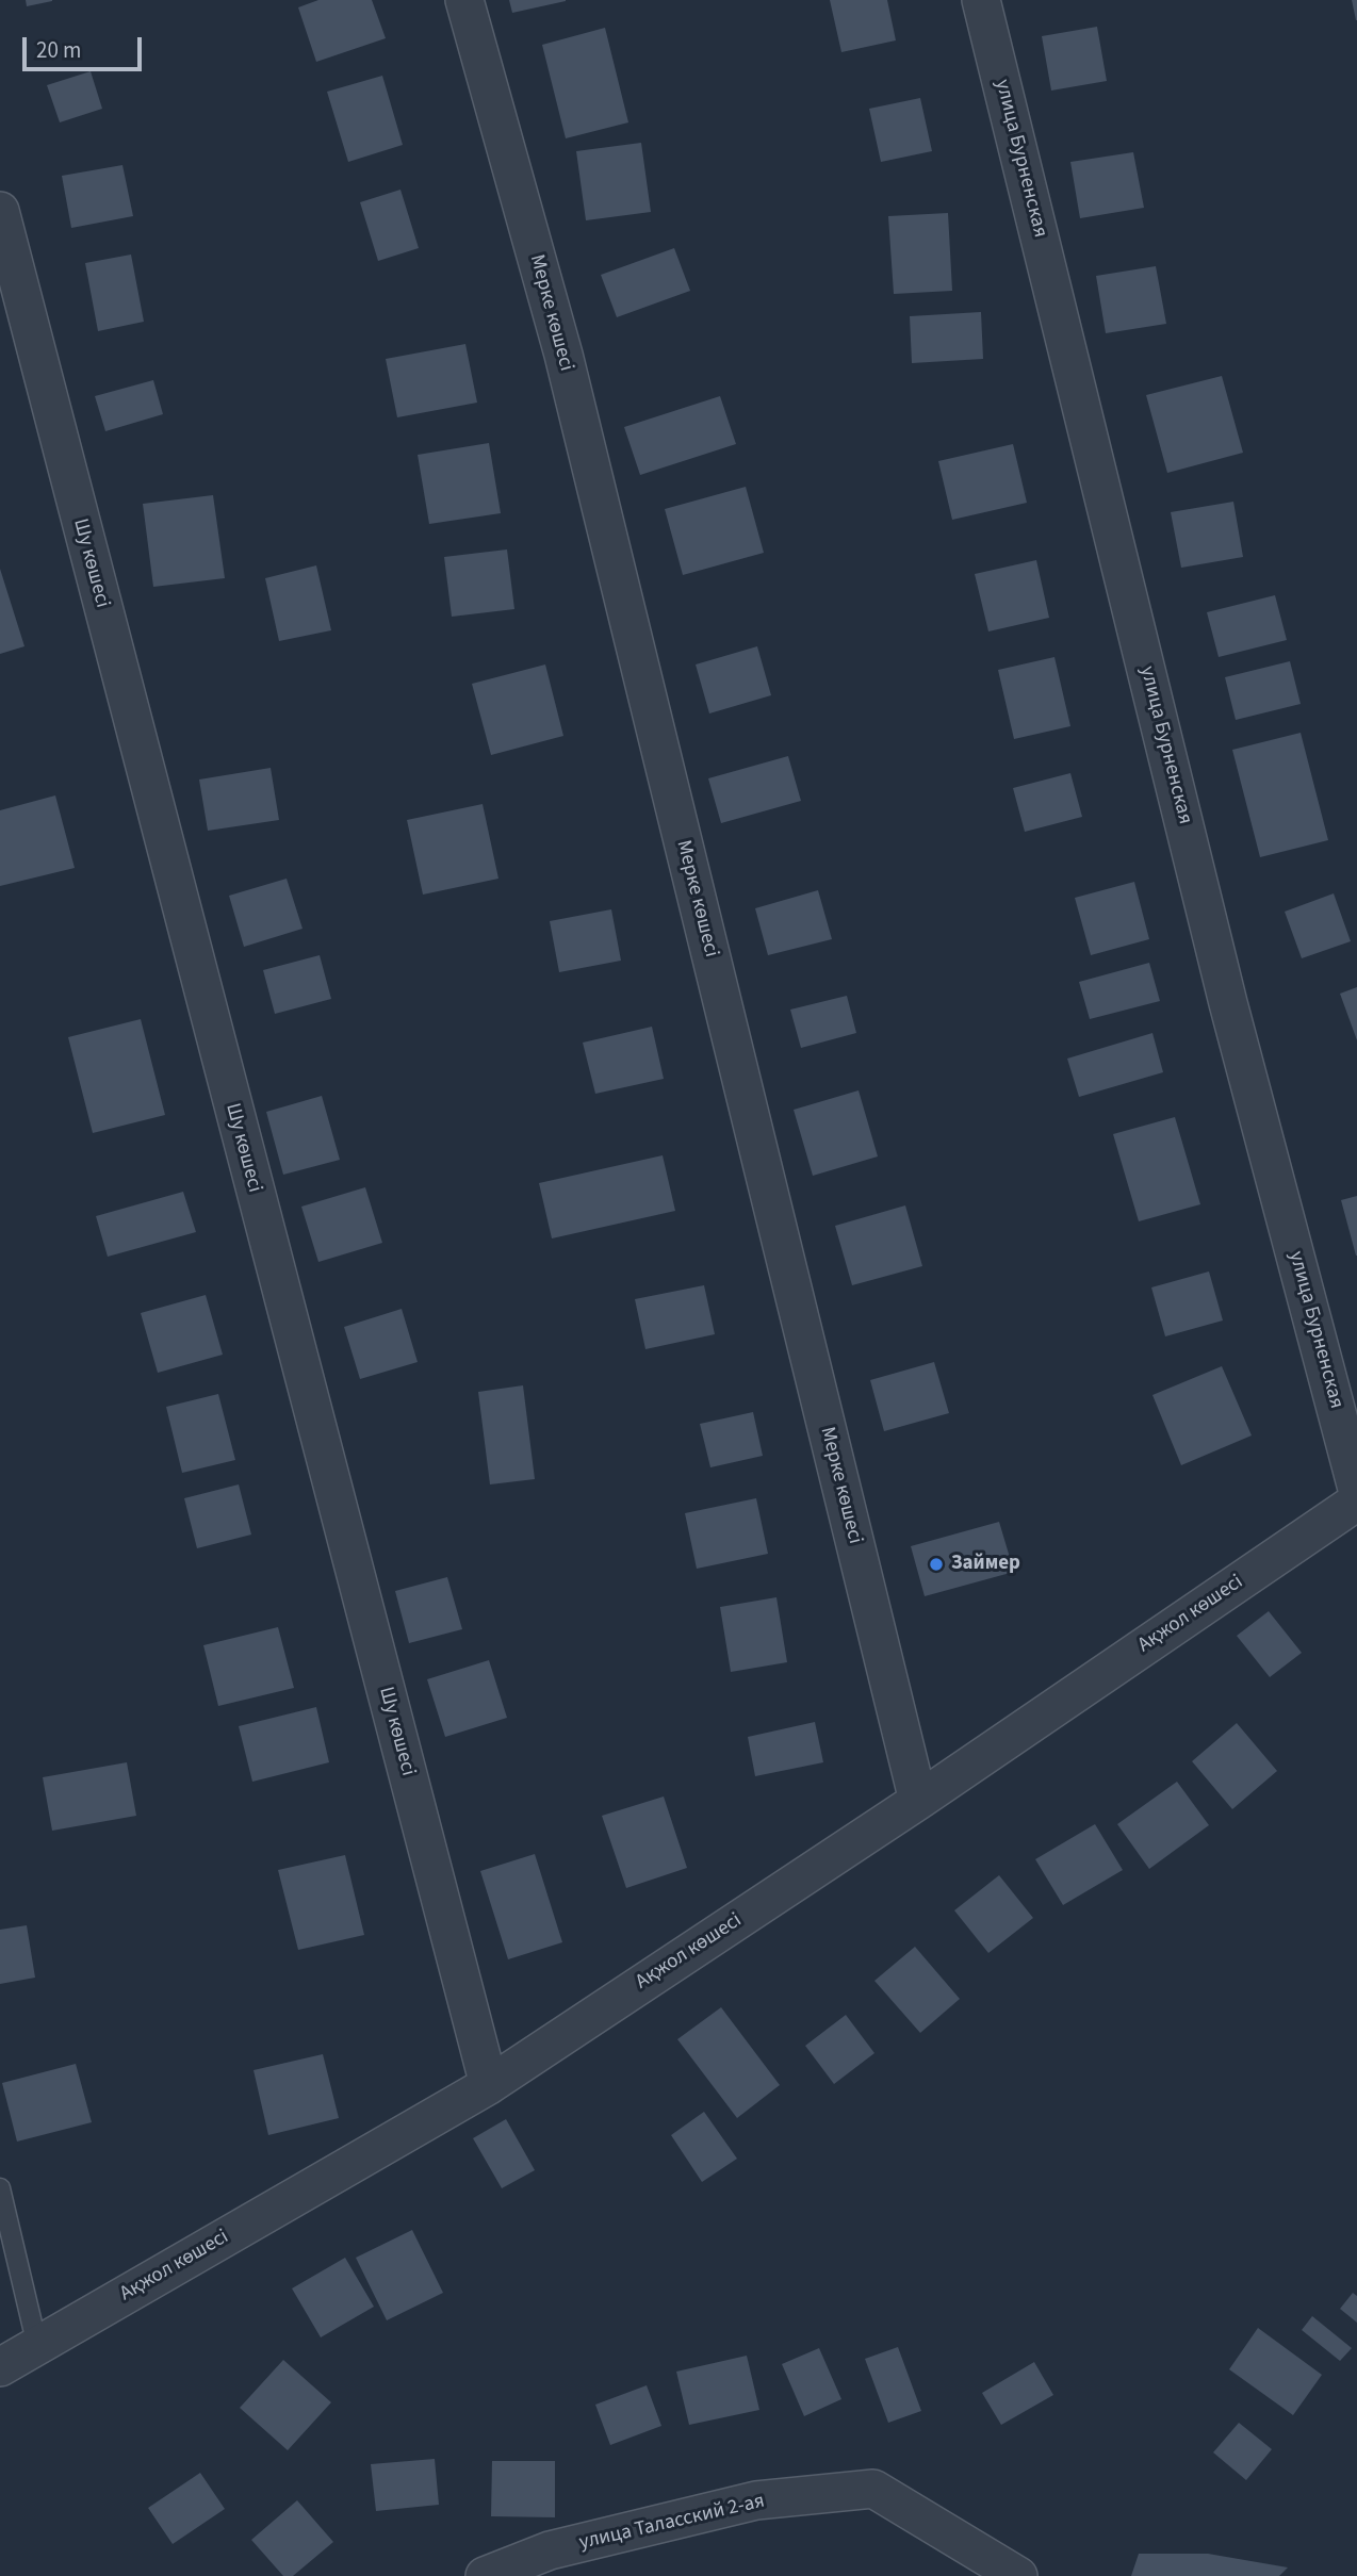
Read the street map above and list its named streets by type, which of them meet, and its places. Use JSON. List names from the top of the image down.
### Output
{
  "streets": {
    "street": [
      "улица Бурненская",
      "Мерке көшесі",
      "Шу көшесі",
      "Ақжол көшесі",
      "улица Таласский 2-ая"
    ]
  },
  "crossings": [
    ["Мерке көшесі", "Ақжол көшесі"],
    ["Шу көшесі", "Ақжол көшесі"]
  ],
  "places": ["Займер"],
  "scale_bar": "20 m"
}
